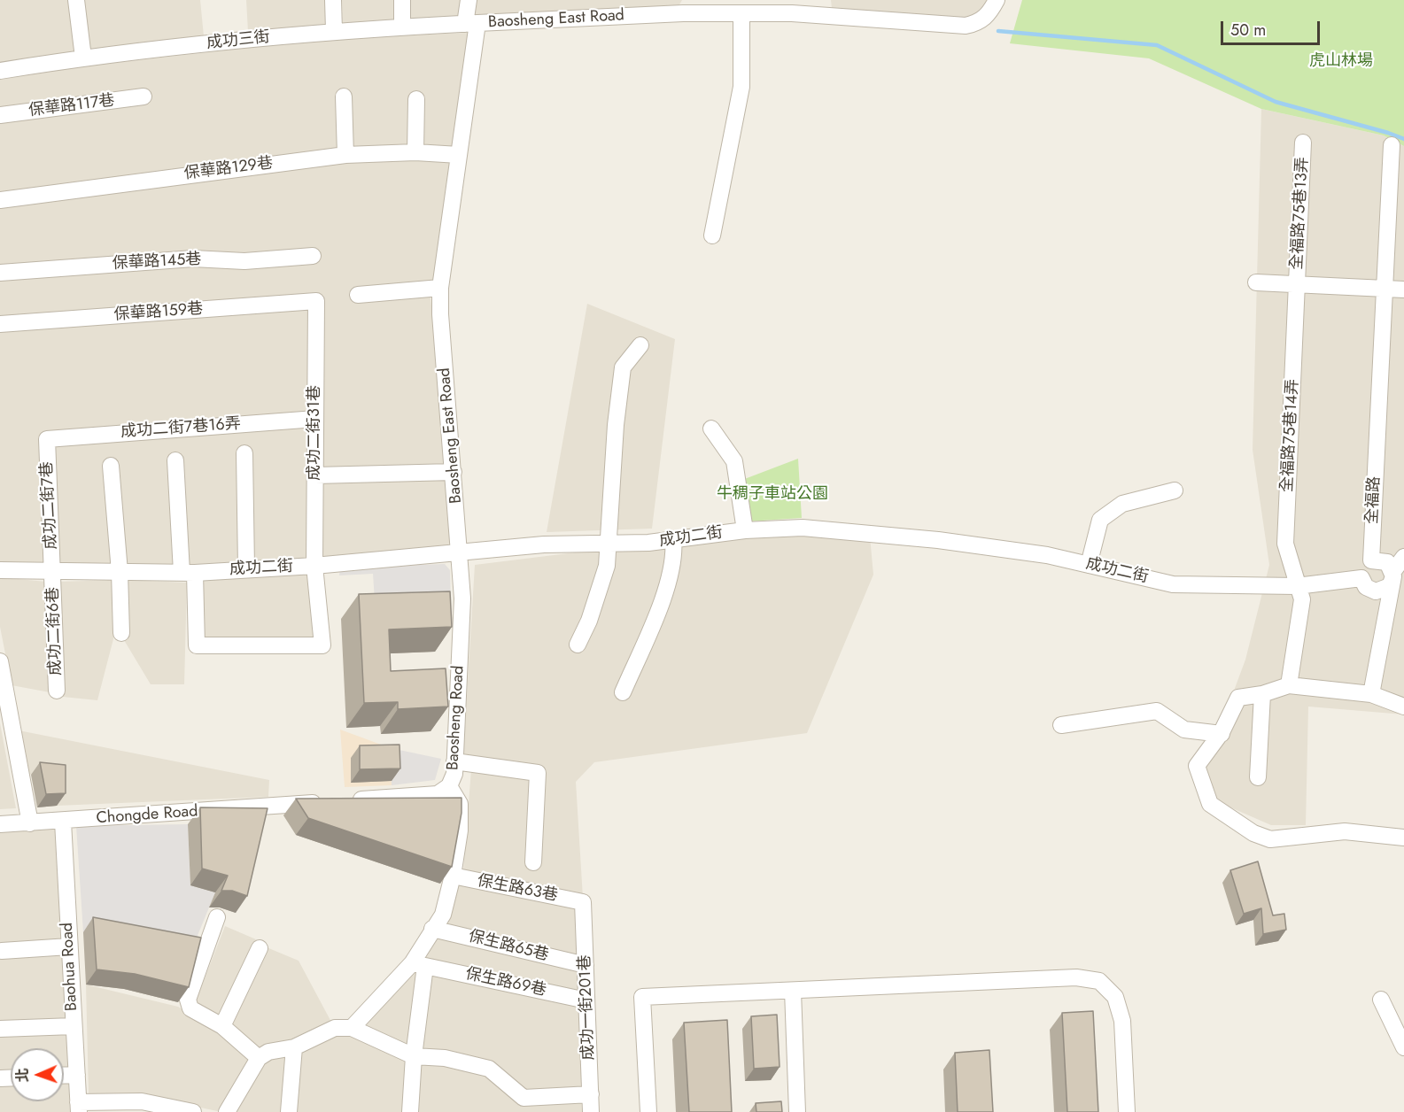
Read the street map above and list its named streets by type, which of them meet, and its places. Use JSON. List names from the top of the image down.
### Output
{
  "streets": {
    "street": [
      "Baosheng East Road",
      "成功三街",
      "保華路117巷",
      "保華路129巷",
      "全福路75巷13弄",
      "保華路145巷",
      "保華路159巷",
      "成功二街7巷16弄",
      "成功二街31巷",
      "全福路75巷14弄",
      "全福路",
      "成功二街7巷",
      "成功二街",
      "成功二街6巷",
      "Baosheng Road",
      "Chongde Road",
      "保生路63巷",
      "保生路65巷",
      "Baohua Road",
      "保生路69巷",
      "成功一街201巷"
    ]
  },
  "crossings": [
    ["Baosheng East Road", "成功三街"],
    ["Baosheng East Road", "保華路129巷"],
    ["Baosheng East Road", "成功二街"],
    ["Baosheng East Road", "Baosheng Road"],
    ["全福路75巷13弄", "全福路75巷14弄"],
    ["保華路159巷", "成功二街31巷"],
    ["成功二街7巷16弄", "成功二街31巷"],
    ["成功二街7巷16弄", "成功二街7巷"],
    ["成功二街31巷", "成功二街"],
    ["全福路75巷14弄", "成功二街"],
    ["全福路", "成功二街"],
    ["成功二街7巷", "成功二街"],
    ["成功二街7巷", "成功二街6巷"],
    ["成功二街", "成功二街6巷"],
    ["成功二街", "Baosheng Road"],
    ["Baosheng Road", "Chongde Road"],
    ["Baosheng Road", "保生路63巷"],
    ["Baosheng Road", "保生路65巷"],
    ["Baosheng Road", "保生路69巷"],
    ["Chongde Road", "Baohua Road"],
    ["保生路63巷", "成功一街201巷"],
    ["保生路65巷", "成功一街201巷"],
    ["保生路69巷", "成功一街201巷"]
  ],
  "parks": ["虎山林場", "牛稠子車站公園"],
  "scale_bar": "50 m",
  "north": "left"
}
